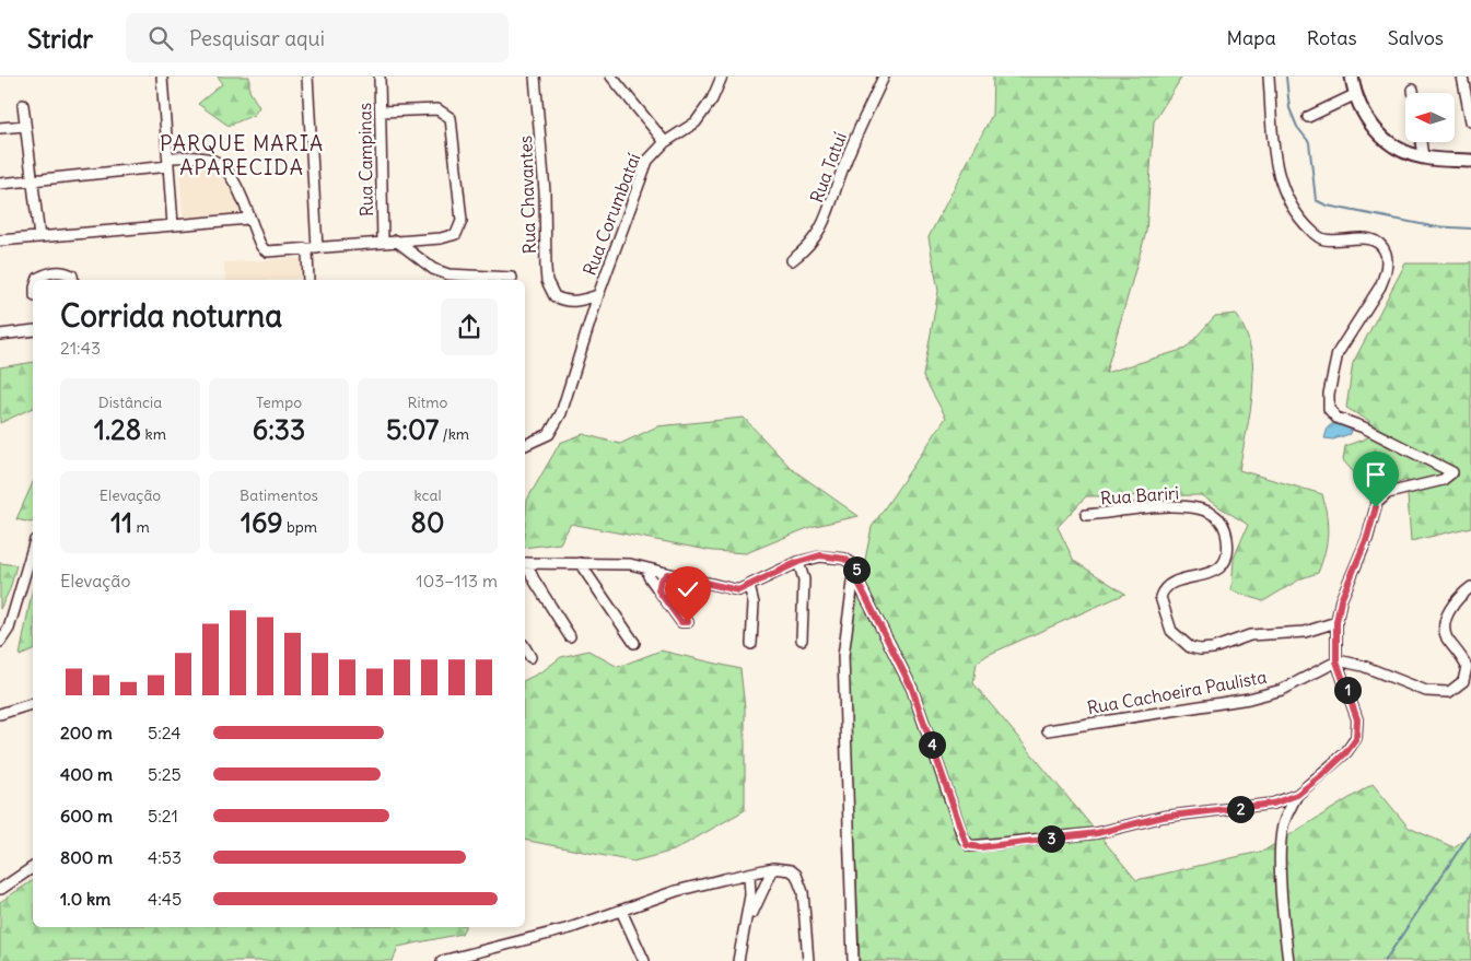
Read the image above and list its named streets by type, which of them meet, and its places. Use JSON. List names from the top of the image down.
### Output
{
  "streets": {
    "street": [
      "Rua Campinas",
      "Rua Tatuí",
      "Rua Chavantes",
      "Rua Corumbataí",
      "Rua Bariri",
      "Rua Cachoeira Paulista"
    ]
  },
  "crossings": [
    ["Rua Chavantes", "Rua Corumbataí"]
  ],
  "districts": ["PARQUE MARIA APARECIDA"],
  "north": "left",
  "page": {
    "header": "Stridr",
    "search": "Pesquisar aqui",
    "nav": ["Mapa", "Rotas", "Salvos"],
    "heading": ["Corrida noturna", "21:43"],
    "stats": [
      ["Distância", "1.28 km"],
      ["Tempo", "6:33"],
      ["Ritmo", "5:07 /km"],
      ["Elevação", "11 m"],
      ["Batimentos", "169 bpm"],
      ["kcal", "80"]
    ],
    "pins": [
      "5",
      "1",
      "4",
      "2",
      "3"
    ],
    "chart": ["Elevação", "103–113 m"],
    "list": [
      {
        "name": "200 m",
        "note": "5:24"
      },
      {
        "name": "400 m",
        "note": "5:25"
      },
      {
        "name": "600 m",
        "note": "5:21"
      },
      {
        "name": "800 m",
        "note": "4:53"
      },
      {
        "name": "1.0 km",
        "note": "4:45"
      }
    ]
  }
}
